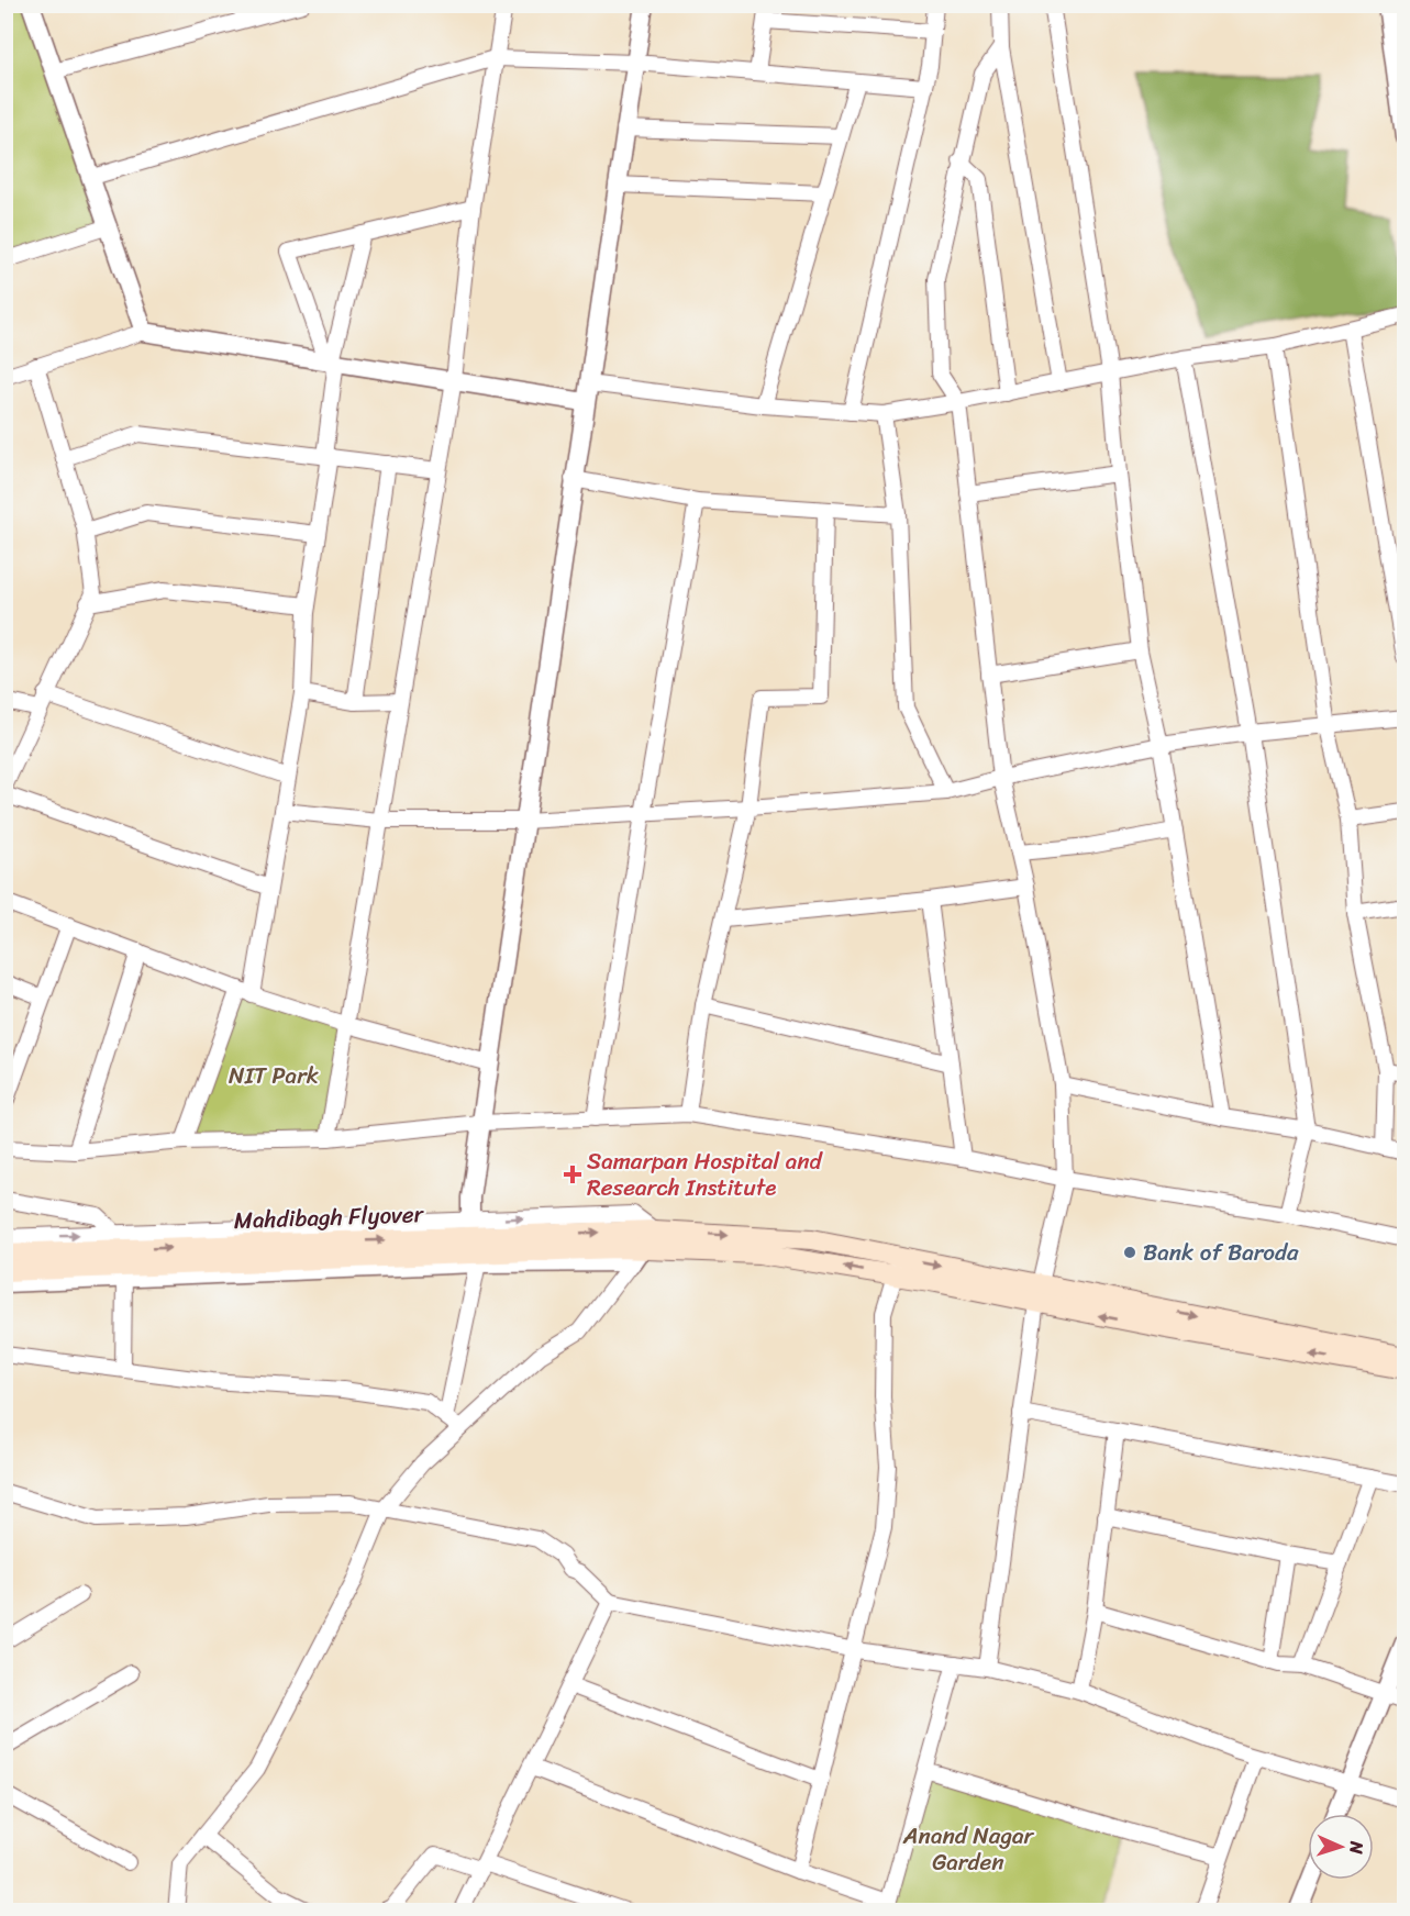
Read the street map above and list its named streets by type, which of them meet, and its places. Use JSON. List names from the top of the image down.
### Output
{
  "streets": {
    "main road": ["Mahdibagh Flyover"]
  },
  "parks": ["NIT Park", "Anand Nagar Garden"],
  "places": {
    "health": ["Samarpan Hospital and Research Institute"],
    "other": ["Bank of Baroda"]
  },
  "north": "right"
}
